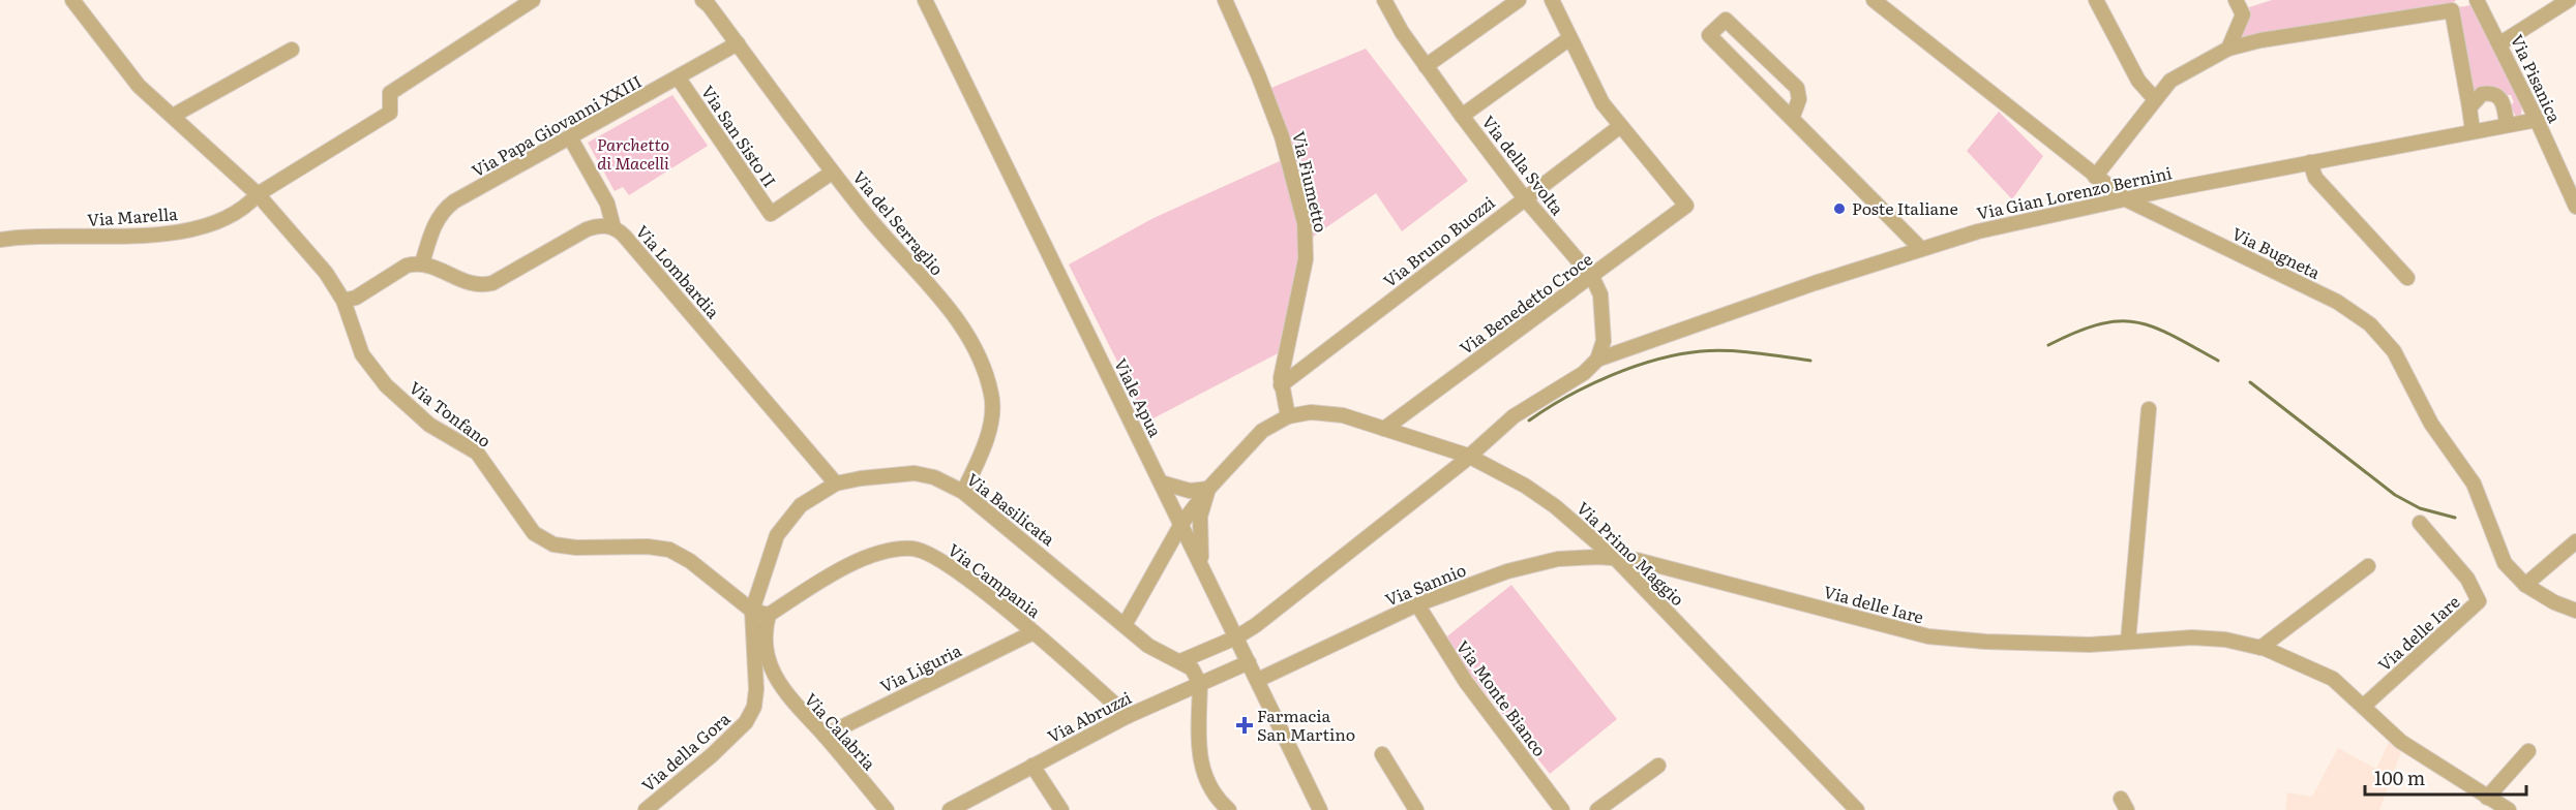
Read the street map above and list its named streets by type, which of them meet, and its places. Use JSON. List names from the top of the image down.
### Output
{
  "streets": {
    "street": [
      "Via Pisanica",
      "Via Papa Giovanni XXIII",
      "Via San Sisto II",
      "Via della Svolta",
      "Via Fiumetto",
      "Via Gian Lorenzo Bernini",
      "Via Marella",
      "Via del Serraglio",
      "Via Bruno Buozzi",
      "Via Bugneta",
      "Via Lombardia",
      "Via Benedetto Croce",
      "Viale Apua",
      "Via Tonfano",
      "Via Basilicata",
      "Via Primo Maggio",
      "Via Campania",
      "Via Sannio",
      "Via delle Iare",
      "Via Liguria",
      "Via Monte Bianco",
      "Via Abruzzi",
      "Via Calabria",
      "Via della Gora"
    ]
  },
  "crossings": [
    ["Via Pisanica", "Via Gian Lorenzo Bernini"],
    ["Via Papa Giovanni XXIII", "Via San Sisto II"],
    ["Via Papa Giovanni XXIII", "Via del Serraglio"],
    ["Via Papa Giovanni XXIII", "Via Lombardia"],
    ["Via San Sisto II", "Via del Serraglio"],
    ["Via della Svolta", "Via Gian Lorenzo Bernini"],
    ["Via della Svolta", "Via Bruno Buozzi"],
    ["Via della Svolta", "Via Benedetto Croce"],
    ["Via Fiumetto", "Via Bruno Buozzi"],
    ["Via Fiumetto", "Via Primo Maggio"],
    ["Via Gian Lorenzo Bernini", "Via Bugneta"],
    ["Via Marella", "Via Tonfano"],
    ["Via del Serraglio", "Via Basilicata"],
    ["Via Bruno Buozzi", "Via Benedetto Croce"],
    ["Via Lombardia", "Via Basilicata"],
    ["Via Benedetto Croce", "Via Primo Maggio"],
    ["Viale Apua", "Via Primo Maggio"],
    ["Viale Apua", "Via Sannio"],
    ["Viale Apua", "Via Abruzzi"],
    ["Via Tonfano", "Via Basilicata"],
    ["Via Tonfano", "Via della Gora"],
    ["Via Basilicata", "Via Primo Maggio"],
    ["Via Basilicata", "Via Abruzzi"],
    ["Via Basilicata", "Via della Gora"],
    ["Via Primo Maggio", "Via Sannio"],
    ["Via Primo Maggio", "Via delle Iare"],
    ["Via Campania", "Via Liguria"],
    ["Via Campania", "Via Abruzzi"],
    ["Via Campania", "Via Calabria"],
    ["Via Sannio", "Via delle Iare"],
    ["Via Sannio", "Via Monte Bianco"],
    ["Via Liguria", "Via Calabria"]
  ],
  "parks": ["Parchetto di Macelli"],
  "places": {
    "other": ["Poste Italiane"],
    "health": ["Farmacia San Martino"]
  },
  "scale_bar": "100 m"
}
